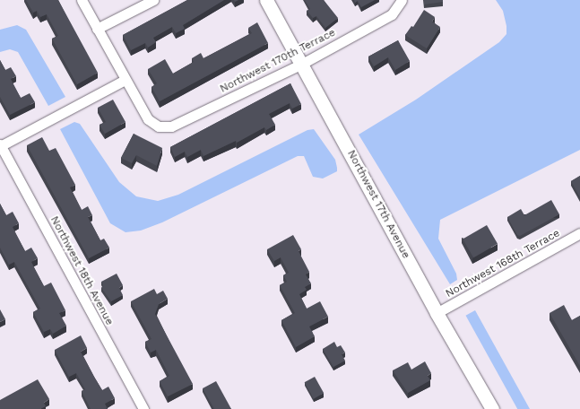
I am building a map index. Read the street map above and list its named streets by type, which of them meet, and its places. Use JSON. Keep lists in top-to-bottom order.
{
  "streets": {
    "street": [
      "Northwest 170th Terrace",
      "Northwest 17th Avenue",
      "Northwest 168th Terrace",
      "Northwest 18th Avenue"
    ]
  },
  "crossings": [
    ["Northwest 170th Terrace", "Northwest 17th Avenue"],
    ["Northwest 17th Avenue", "Northwest 168th Terrace"]
  ]
}
